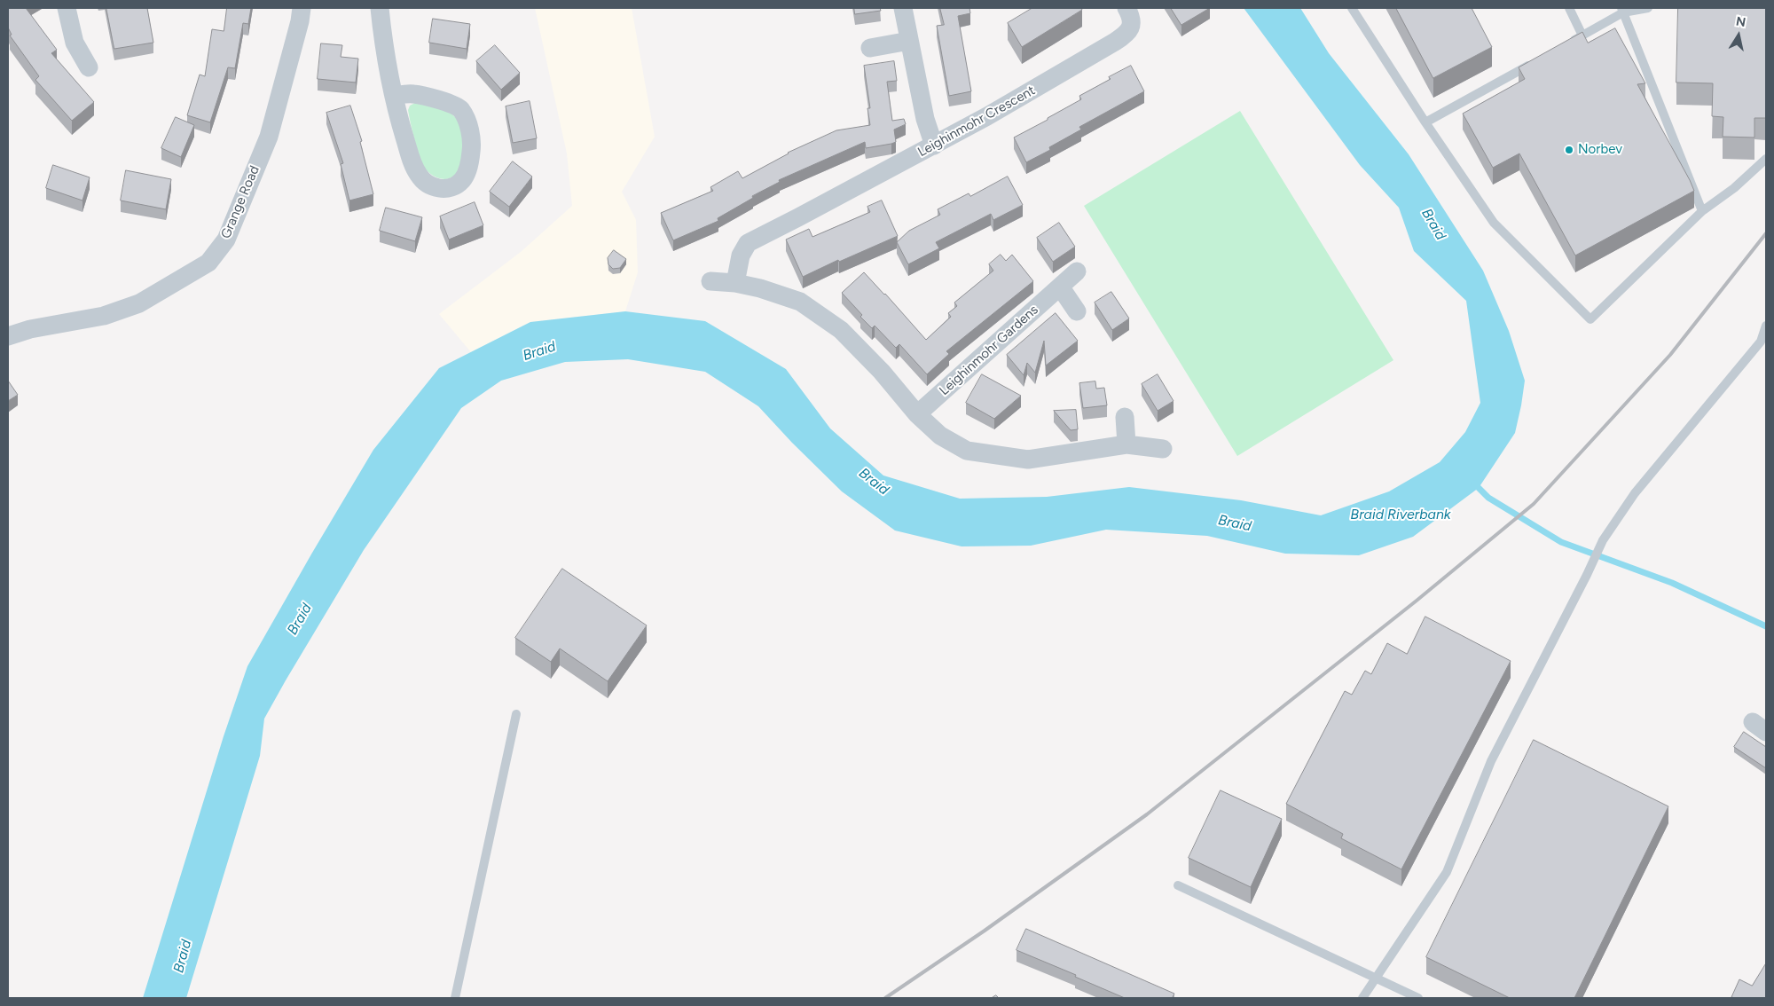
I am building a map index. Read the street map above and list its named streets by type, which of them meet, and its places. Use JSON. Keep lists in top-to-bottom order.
{
  "streets": {
    "street": ["Leighinmohr Crescent", "Grange Road", "Leighinmohr Gardens"]
  },
  "water": ["Braid", "Braid Riverbank"],
  "places": ["Norbev"],
  "north": "top"
}
